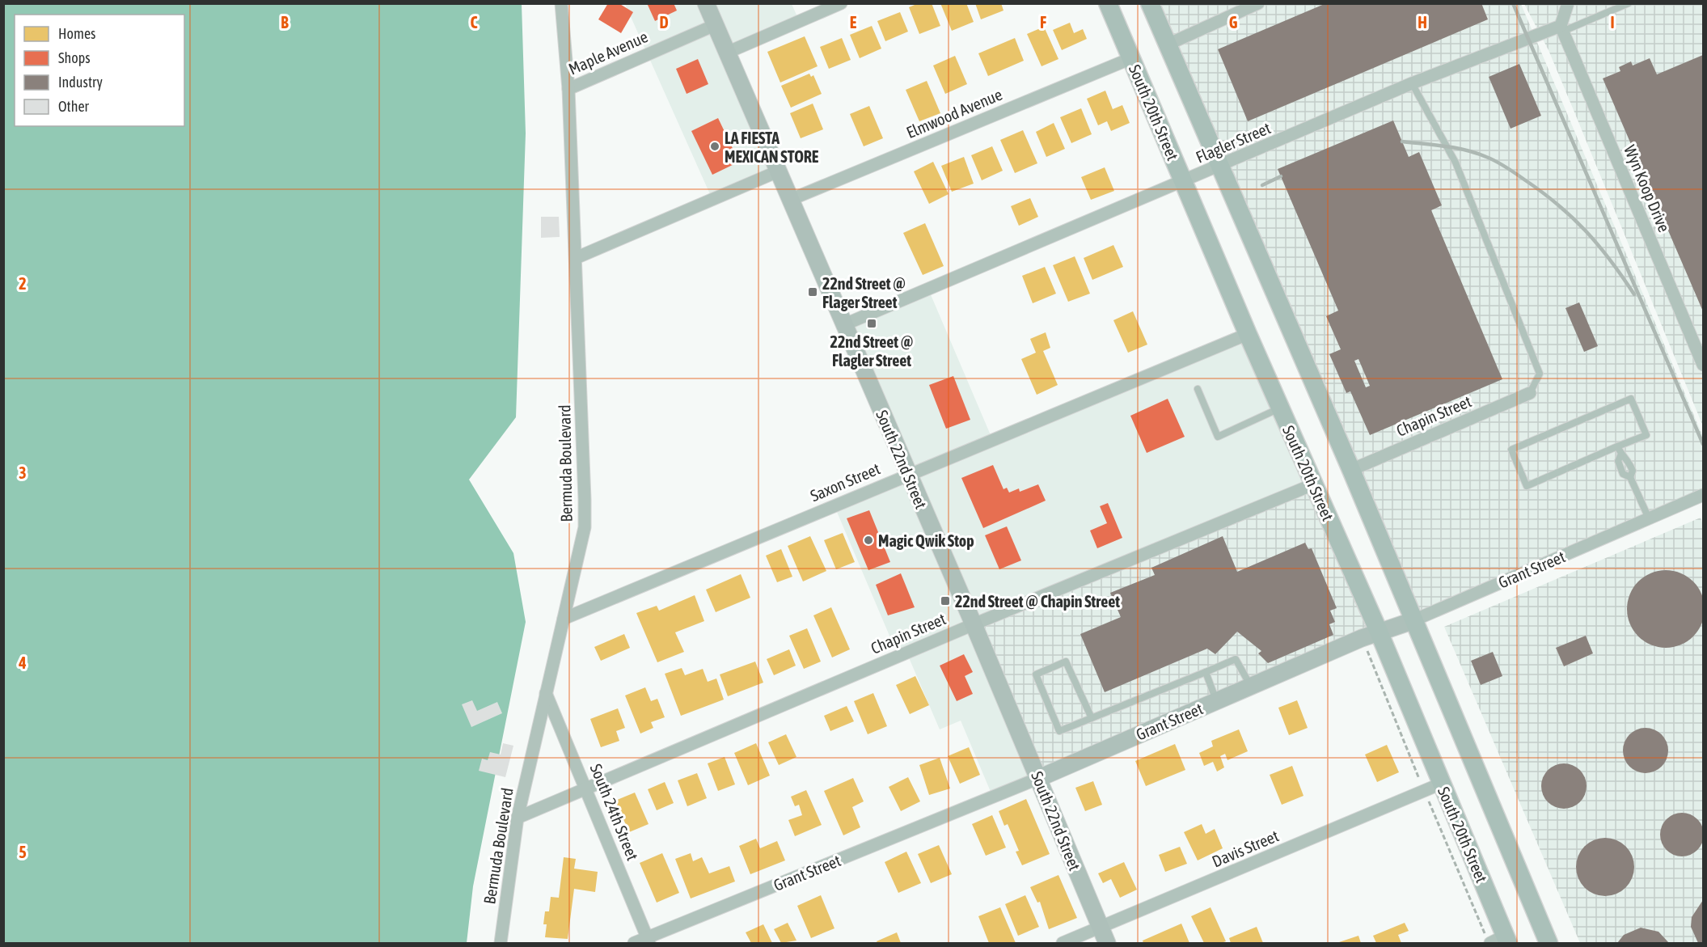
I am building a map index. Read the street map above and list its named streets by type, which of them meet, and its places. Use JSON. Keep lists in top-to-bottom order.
{
  "streets": {
    "main road": ["South 20th Street"],
    "street": [
      "Maple Avenue",
      "Elmwood Avenue",
      "Flagler Street",
      "Wyn Koop Drive",
      "Chapin Street",
      "South 22nd Street",
      "Bermuda Boulevard",
      "Saxon Street",
      "Grant Street",
      "South 24th Street",
      "Davis Street"
    ]
  },
  "crossings": [
    ["Maple Avenue", "South 22nd Street"],
    ["Maple Avenue", "Bermuda Boulevard"],
    ["South 20th Street", "Elmwood Avenue"],
    ["South 20th Street", "Flagler Street"],
    ["South 20th Street", "Chapin Street"],
    ["South 20th Street", "Saxon Street"],
    ["South 20th Street", "Grant Street"],
    ["South 20th Street", "Davis Street"],
    ["Elmwood Avenue", "South 22nd Street"],
    ["Flagler Street", "Wyn Koop Drive"],
    ["Flagler Street", "South 22nd Street"],
    ["Chapin Street", "South 22nd Street"],
    ["Chapin Street", "Bermuda Boulevard"],
    ["Chapin Street", "South 24th Street"],
    ["South 22nd Street", "Saxon Street"],
    ["South 22nd Street", "Grant Street"],
    ["South 22nd Street", "Davis Street"],
    ["Bermuda Boulevard", "Saxon Street"],
    ["Bermuda Boulevard", "South 24th Street"],
    ["Grant Street", "South 24th Street"]
  ],
  "places": {
    "other": ["LA FIESTA MEXICAN STORE", "Magic Qwik Stop"],
    "transit": ["22nd Street @ Flager Street", "22nd Street @ Flagler Street", "22nd Street @ Chapin Street"]
  },
  "legend": [
    "Homes",
    "Shops",
    "Industry",
    "Other"
  ],
  "grid": {
    "columns": [
      "B",
      "C",
      "D",
      "E",
      "F",
      "G",
      "H",
      "I"
    ],
    "rows": [
      "2",
      "3",
      "4",
      "5"
    ]
  }
}
